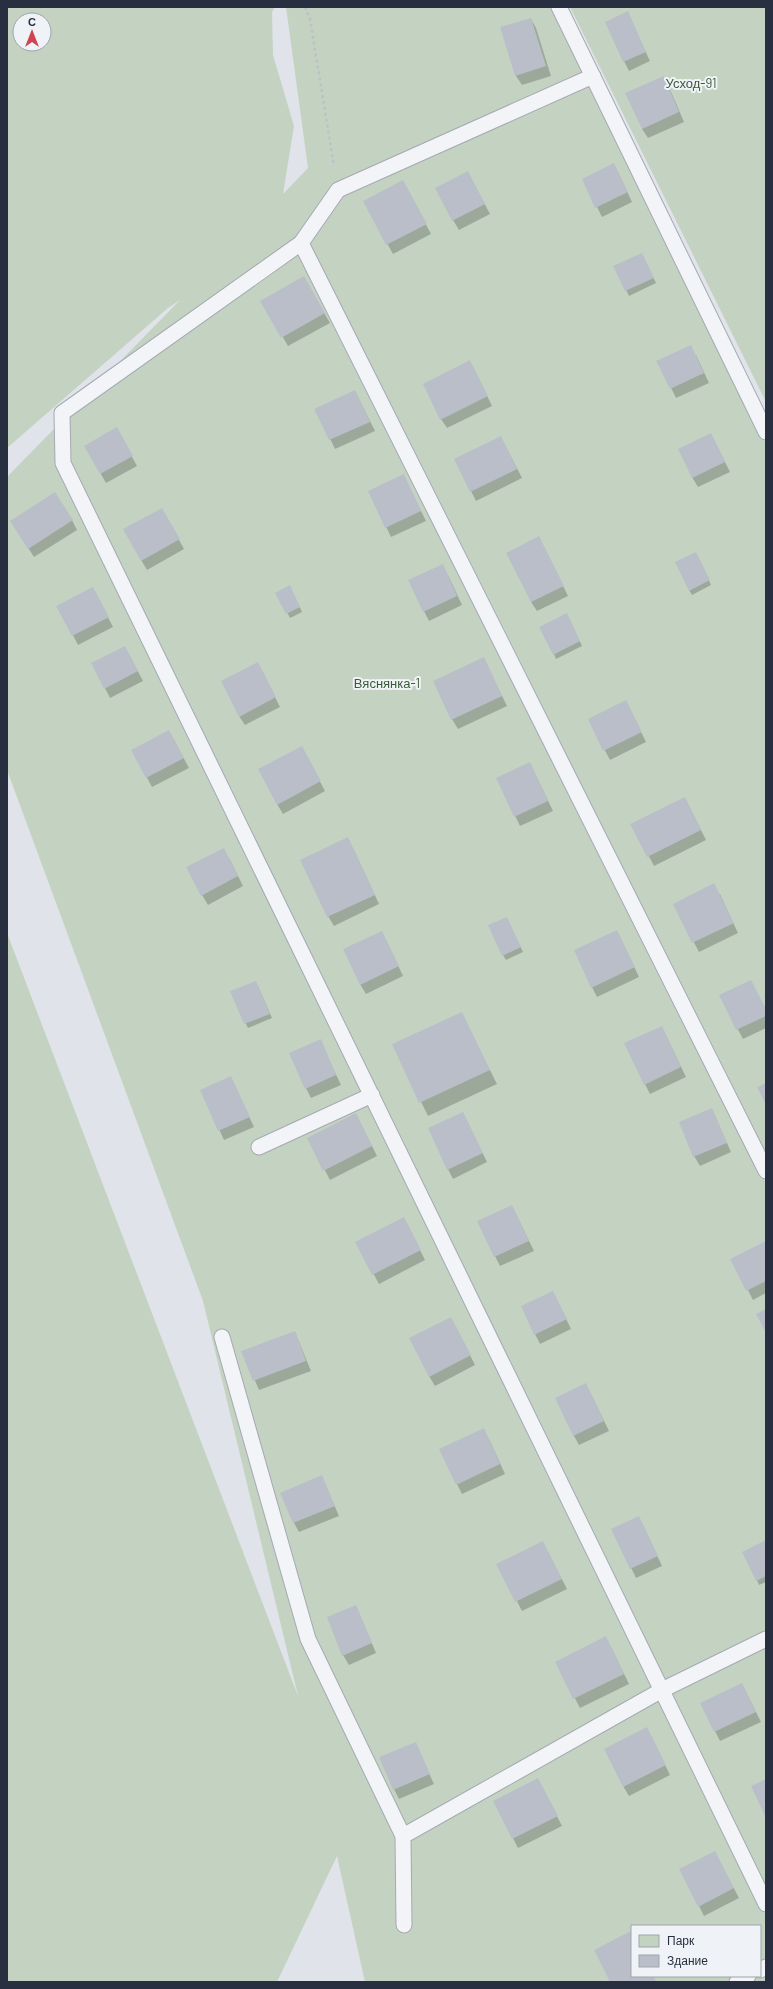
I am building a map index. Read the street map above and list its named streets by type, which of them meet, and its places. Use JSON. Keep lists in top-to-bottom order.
{
  "parks": ["Усход-91", "Вяснянка-1"],
  "legend": ["Парк", "Здание"],
  "north": "top"
}
